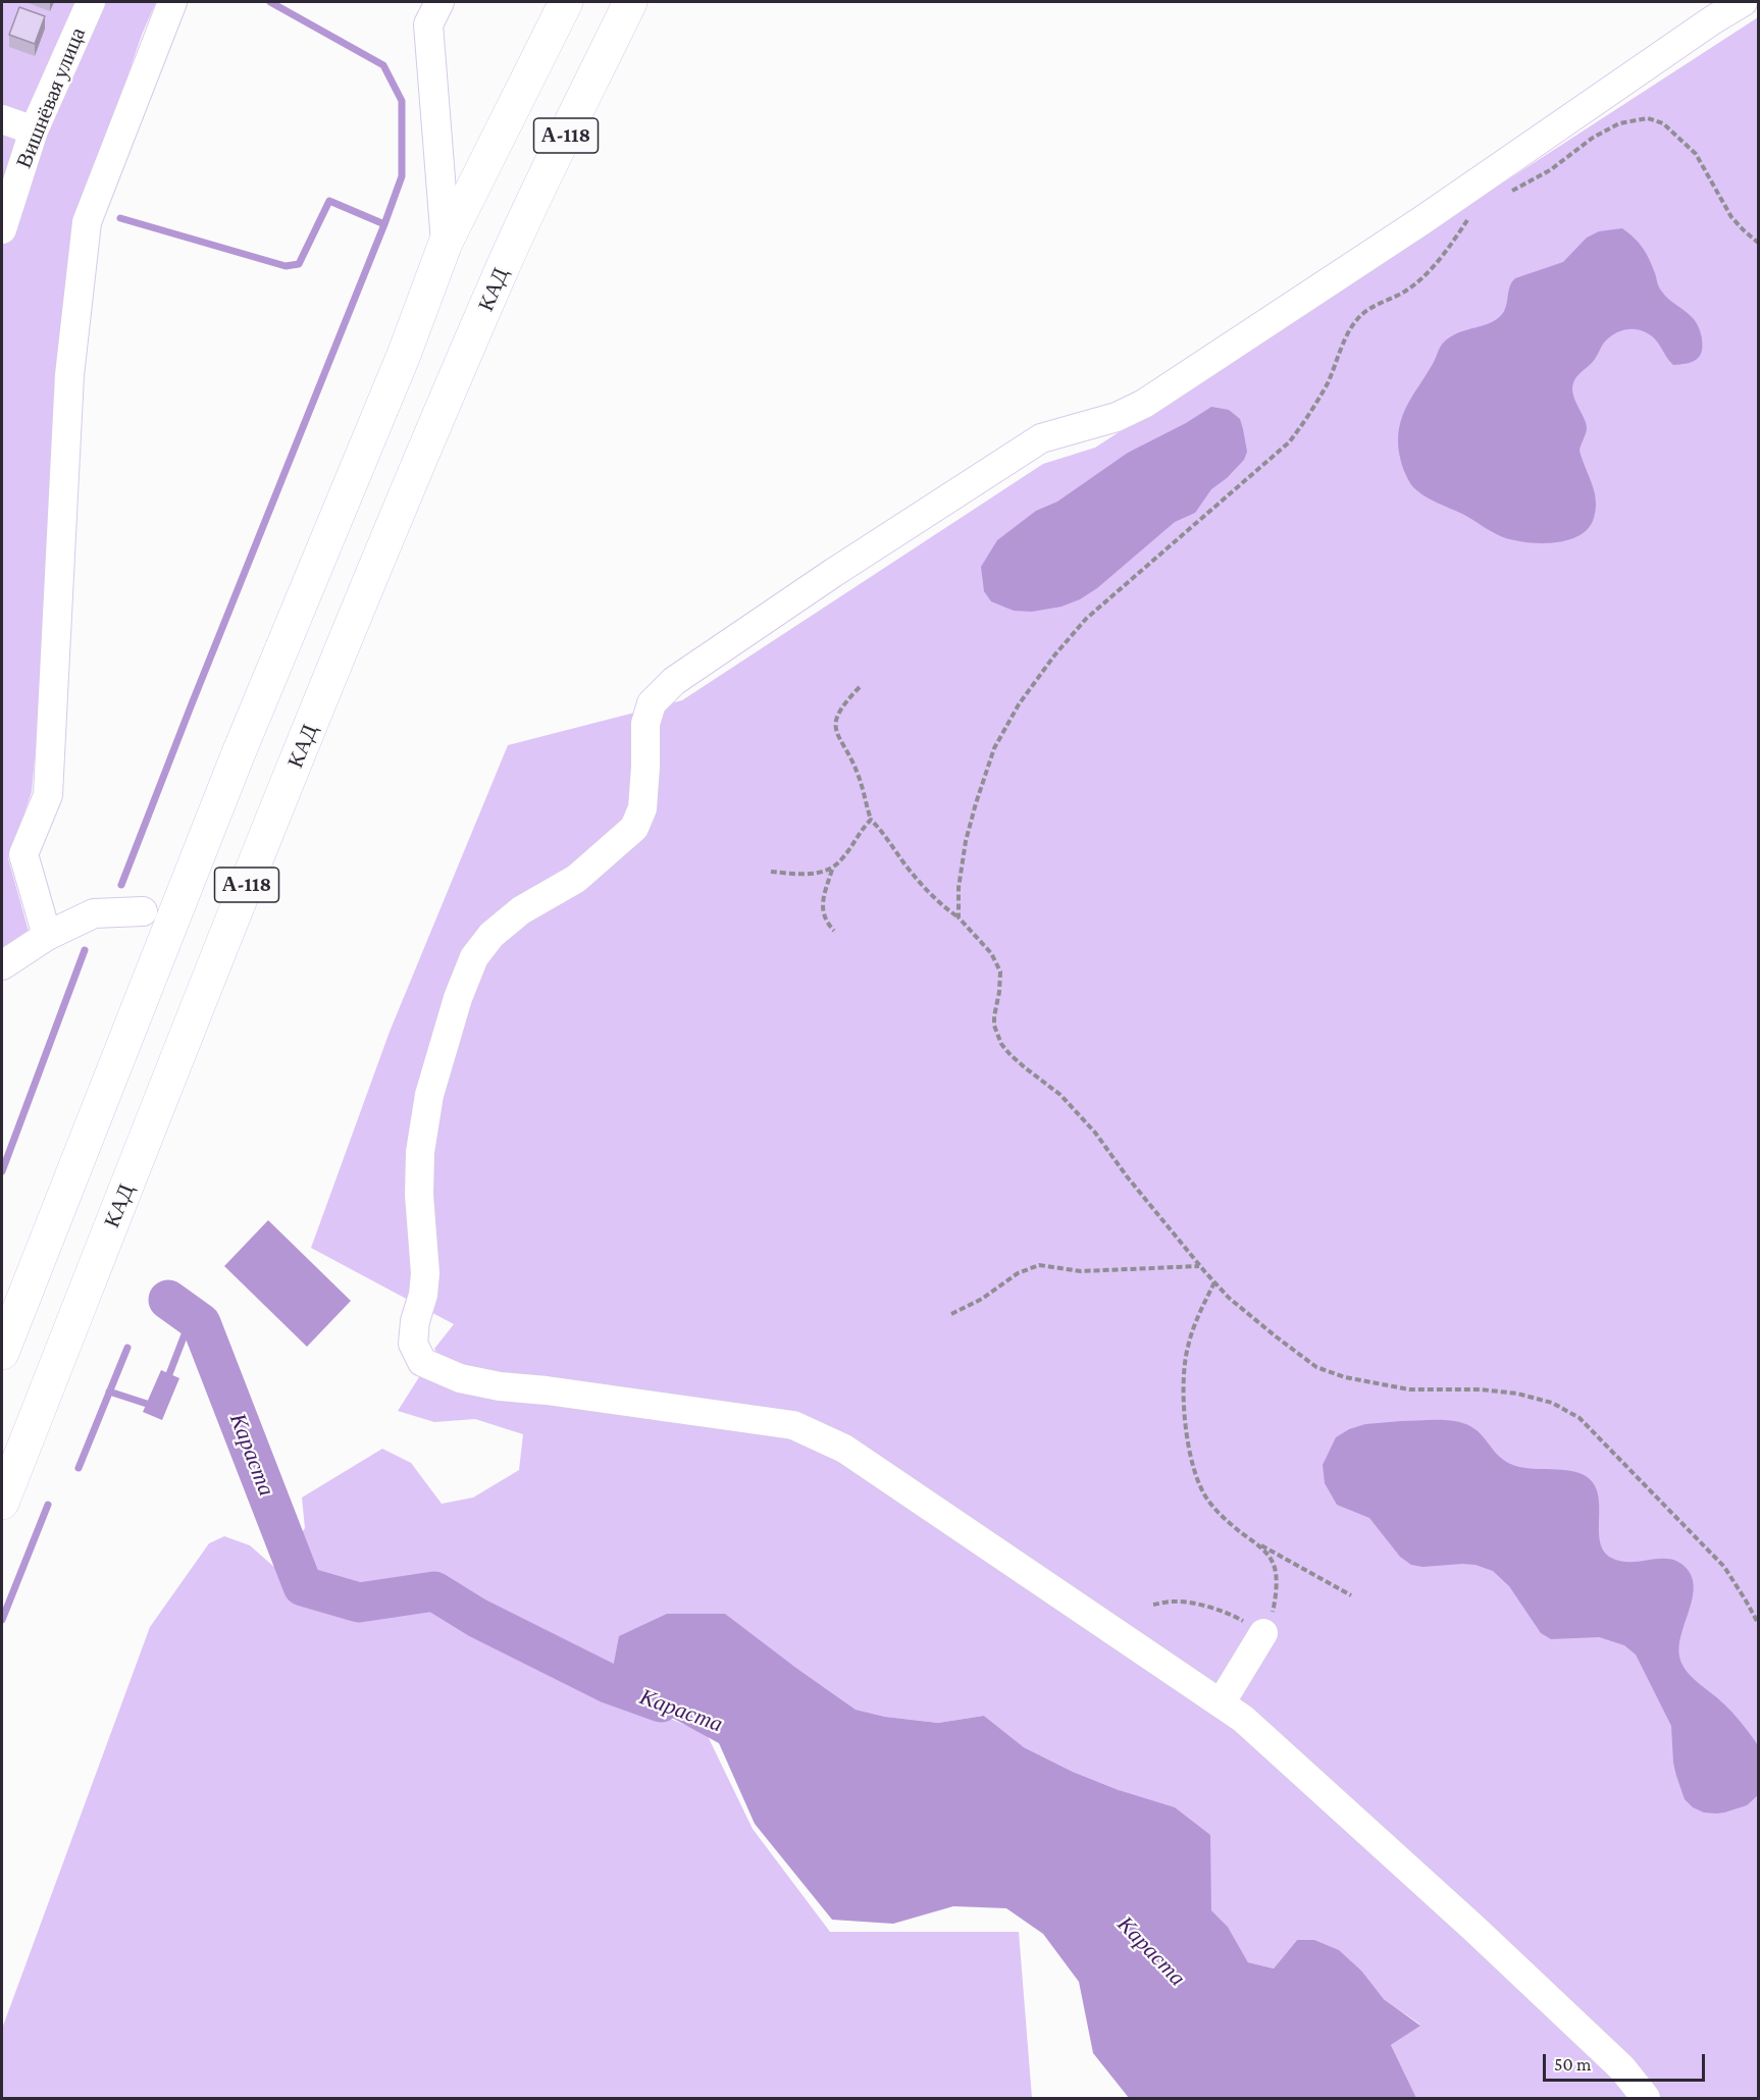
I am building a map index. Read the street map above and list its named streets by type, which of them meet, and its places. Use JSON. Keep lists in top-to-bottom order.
{
  "streets": {
    "highway": ["А-118", "КАД"],
    "street": ["Вишнёвая улица"]
  },
  "water": ["Караста"],
  "scale_bar": "50 m"
}
